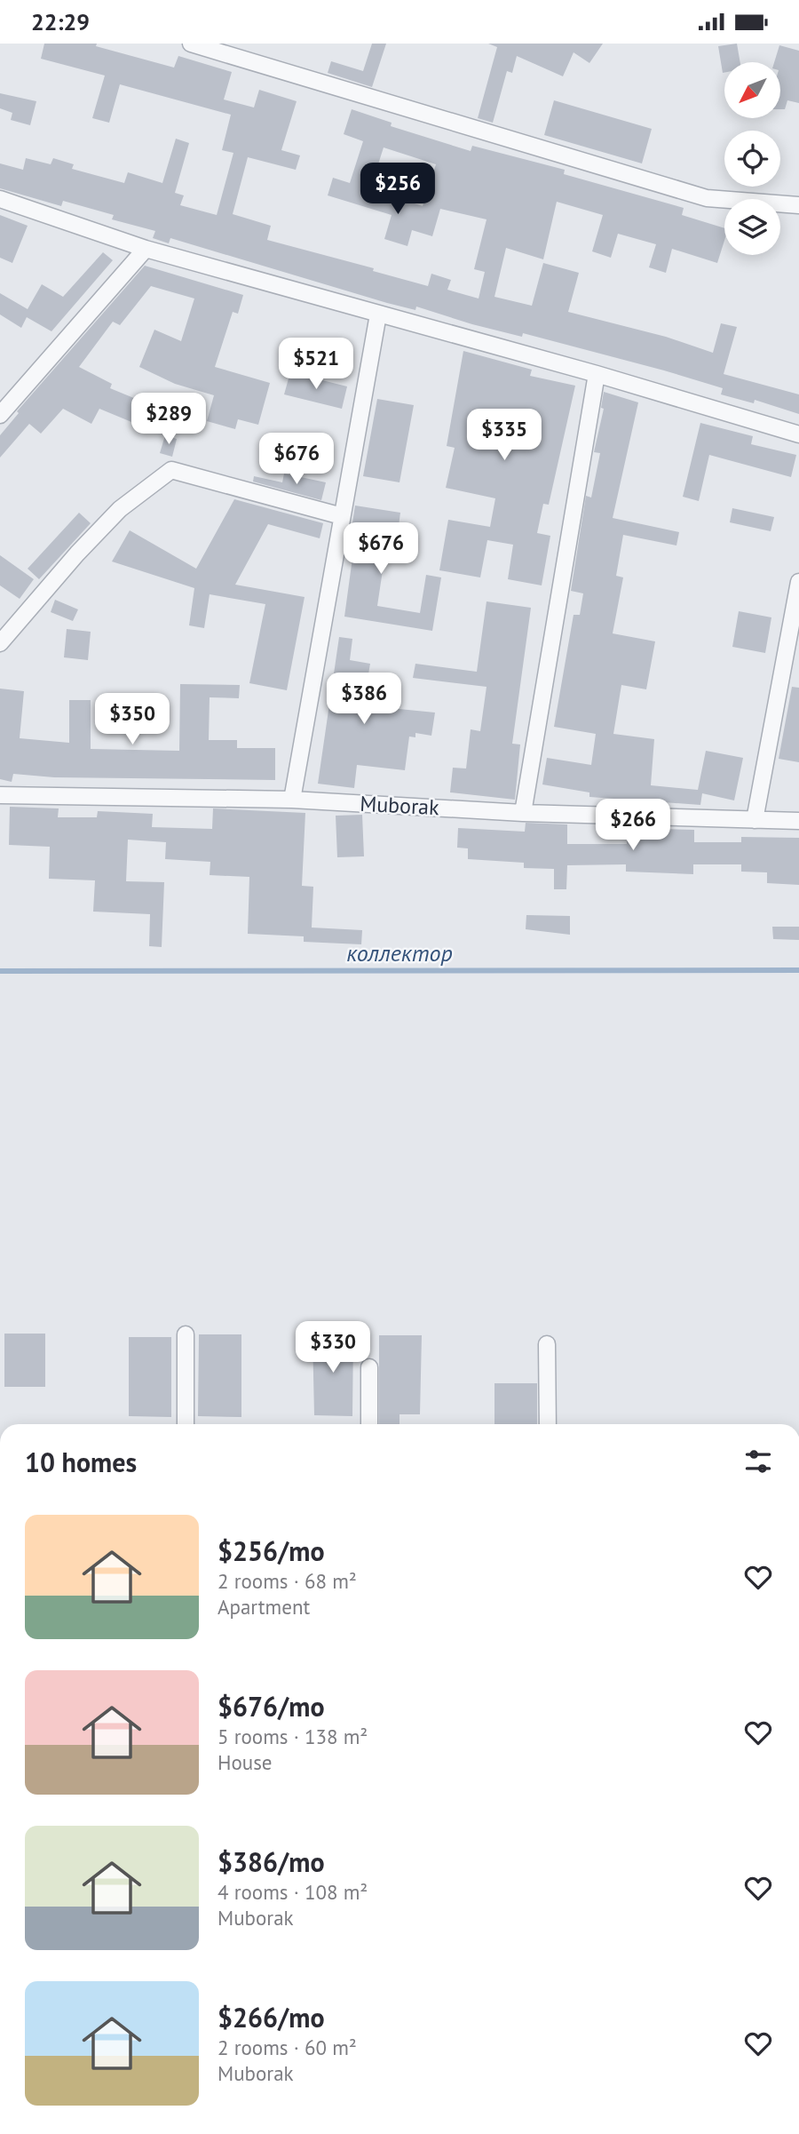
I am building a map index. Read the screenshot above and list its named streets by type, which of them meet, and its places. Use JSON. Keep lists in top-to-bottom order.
{
  "streets": {
    "street": ["Muborak"]
  },
  "water": ["коллектор"],
  "north": "bottom left",
  "page": {
    "status": "22:29",
    "price": [
      "$256",
      "$521",
      "$289",
      "$335",
      "$676",
      "$676",
      "$386",
      "$350",
      "$266",
      "$330"
    ],
    "heading": "10 homes",
    "list": [
      {
        "name": "$256/mo",
        "note": "2 rooms · 68 m² · Apartment"
      },
      {
        "name": "$676/mo",
        "note": "5 rooms · 138 m² · House"
      },
      {
        "name": "$386/mo",
        "note": "4 rooms · 108 m² · Muborak"
      },
      {
        "name": "$266/mo",
        "note": "2 rooms · 60 m² · Muborak"
      }
    ]
  }
}
